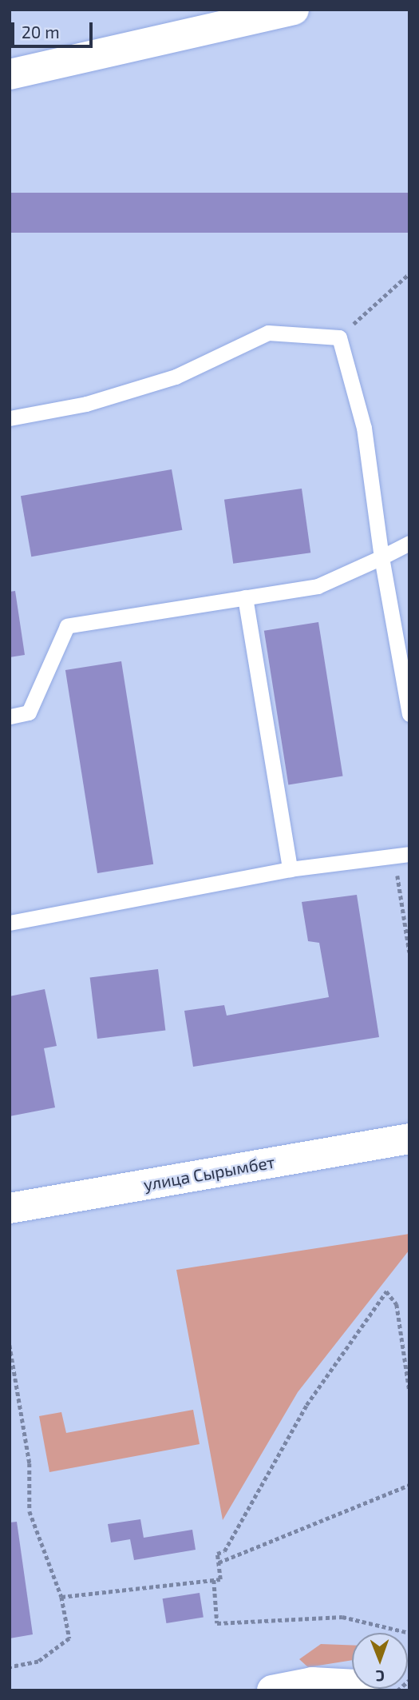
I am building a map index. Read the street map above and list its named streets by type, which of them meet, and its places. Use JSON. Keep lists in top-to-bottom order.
{
  "streets": {
    "street": ["улица Сырымбет"]
  },
  "scale_bar": "20 m",
  "north": "bottom"
}
